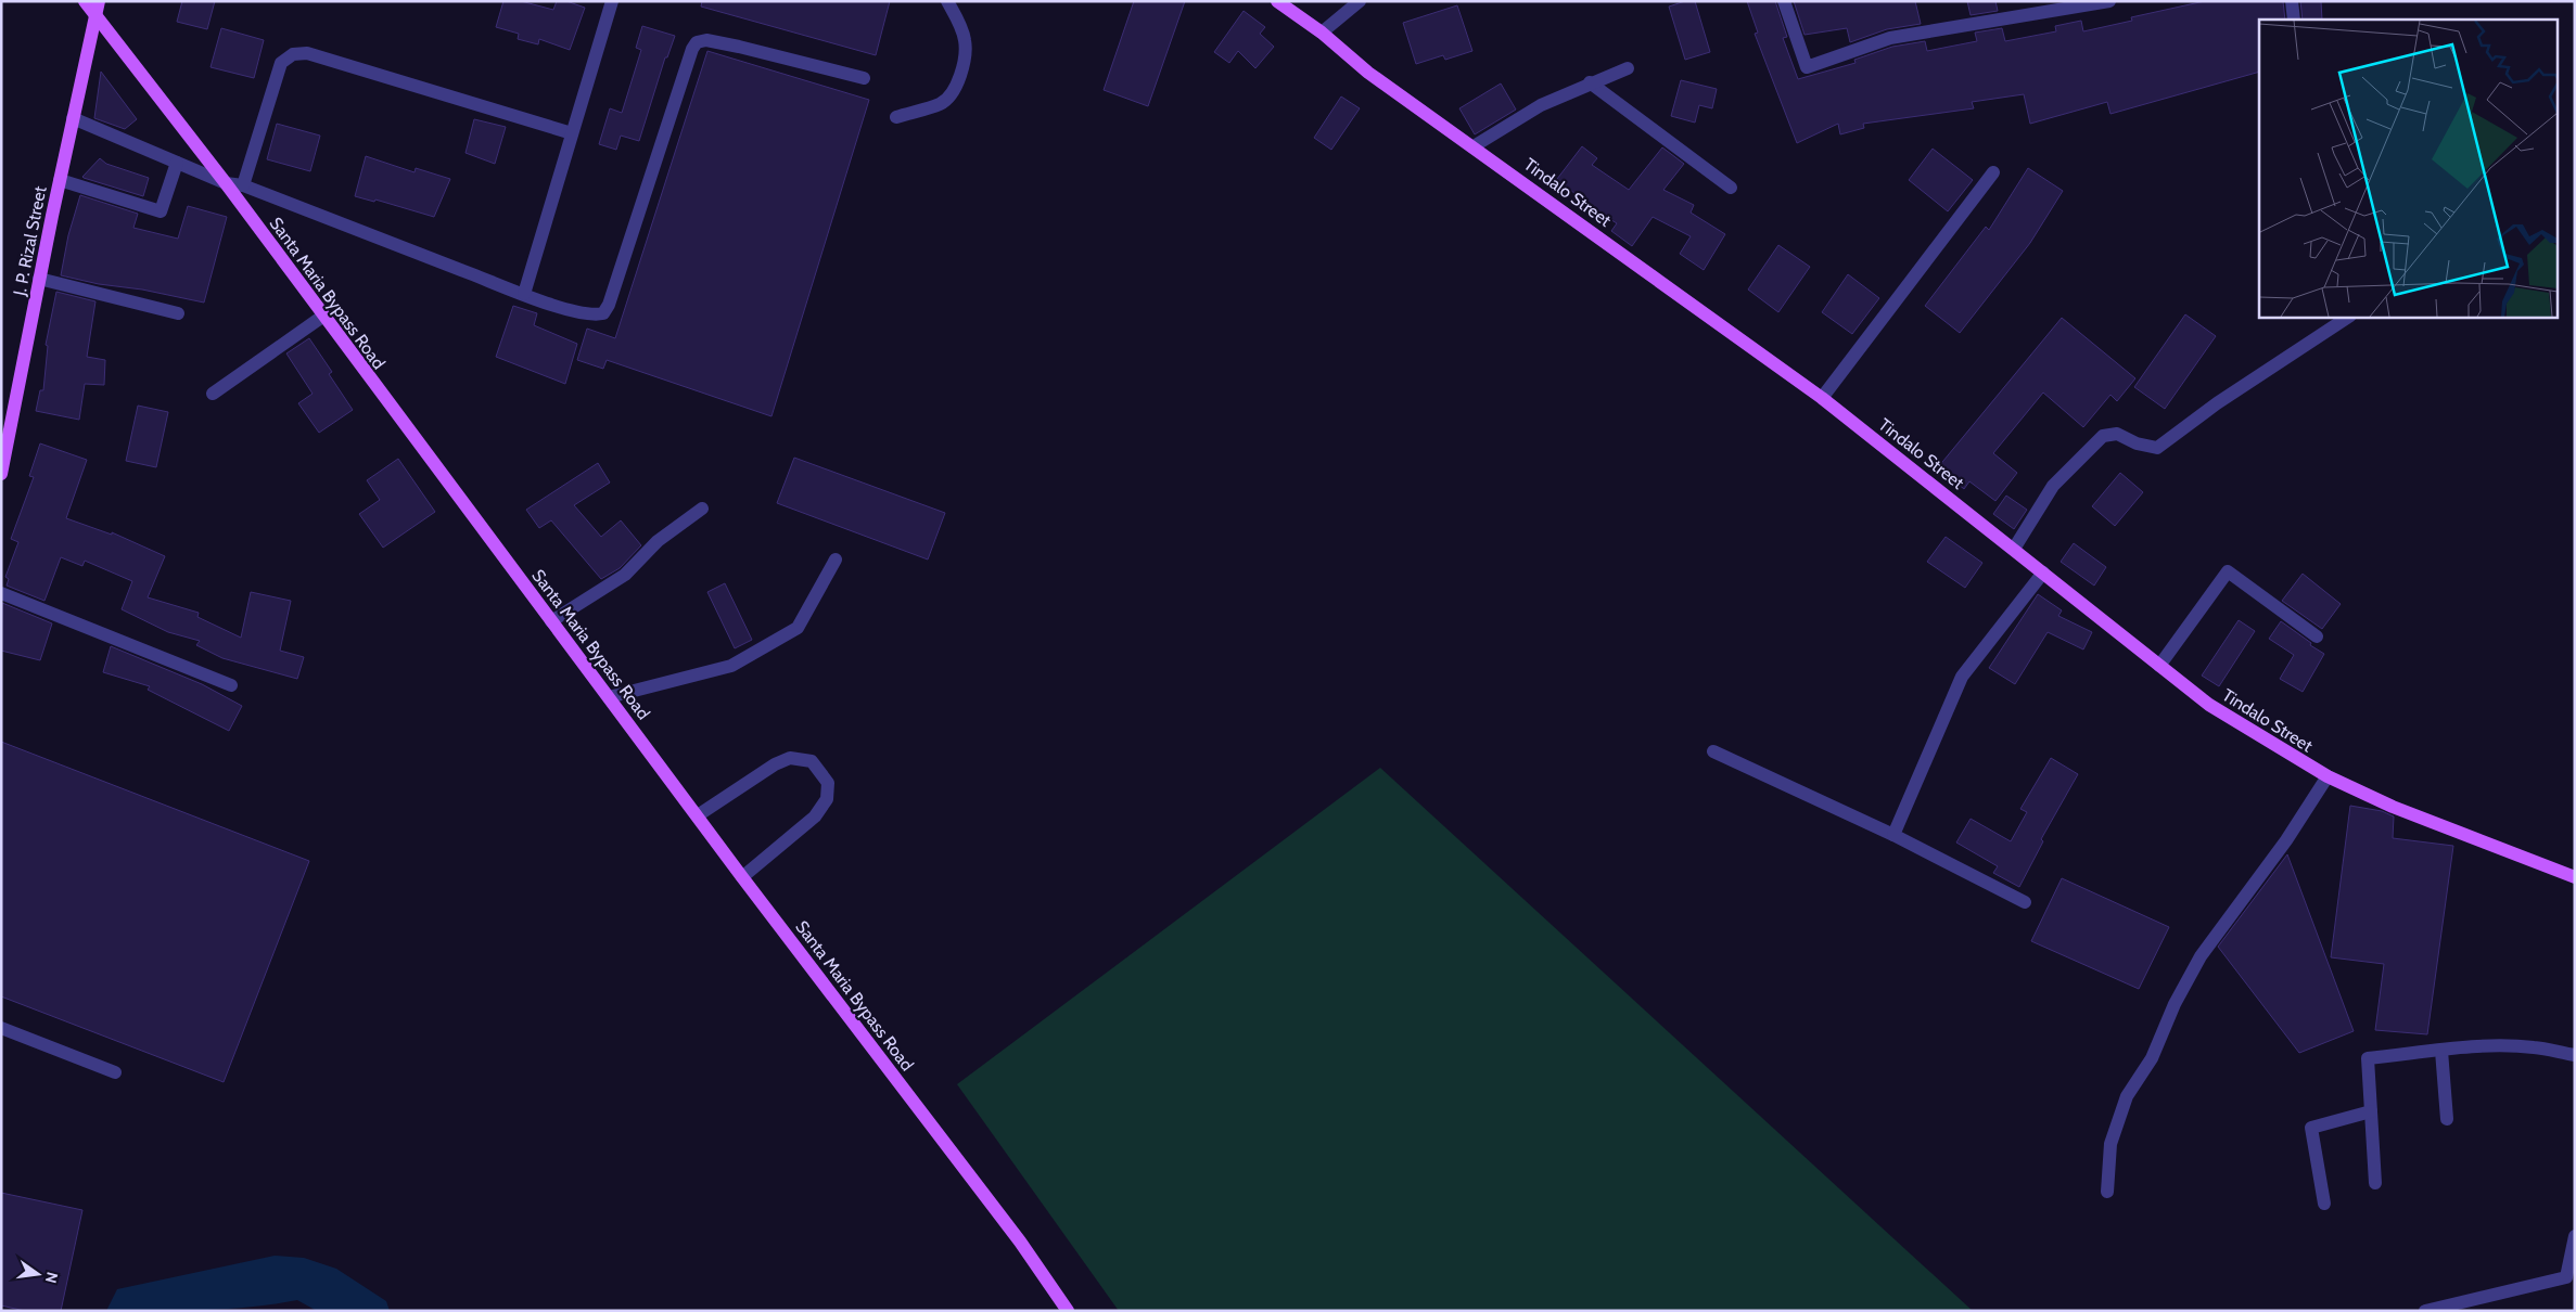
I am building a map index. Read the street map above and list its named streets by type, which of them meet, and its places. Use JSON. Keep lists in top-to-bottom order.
{
  "streets": {
    "main road": ["Tindalo Street", "J. P. Rizal Street", "Santa Maria Bypass Road"]
  },
  "crossings": [
    ["J. P. Rizal Street", "Santa Maria Bypass Road"]
  ],
  "north": "right"
}
